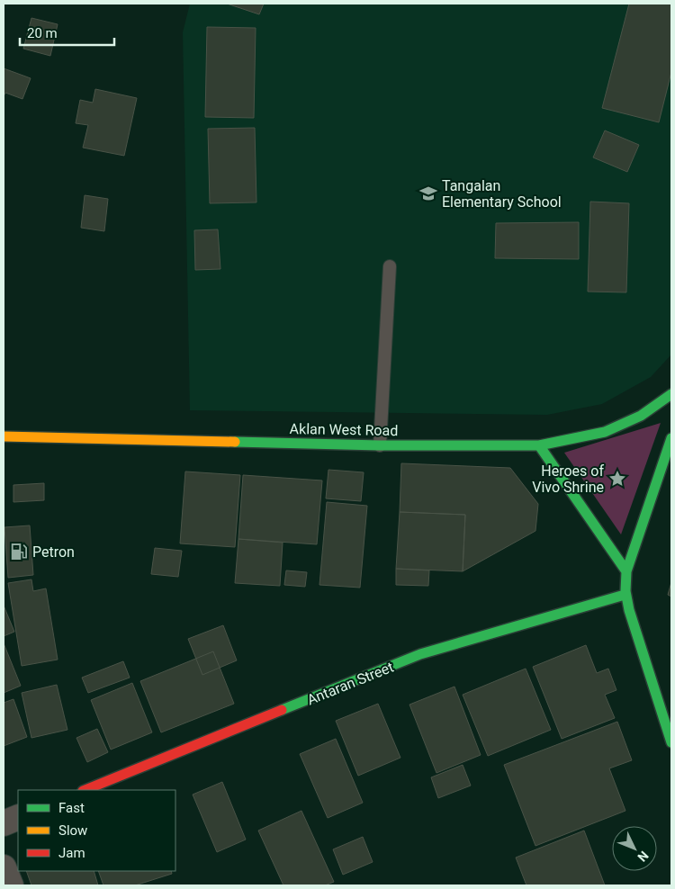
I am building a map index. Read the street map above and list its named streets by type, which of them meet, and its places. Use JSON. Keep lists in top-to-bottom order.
{
  "streets": {
    "street": ["Aklan West Road", "Antaran Street"]
  },
  "places": {
    "school or university": ["Tangalan Elementary School"],
    "place": ["Heroes of Vivo Shrine"],
    "fuel station": ["Petron"]
  },
  "legend": ["Fast", "Slow", "Jam"],
  "scale_bar": "20 m",
  "north": "bottom right"
}
